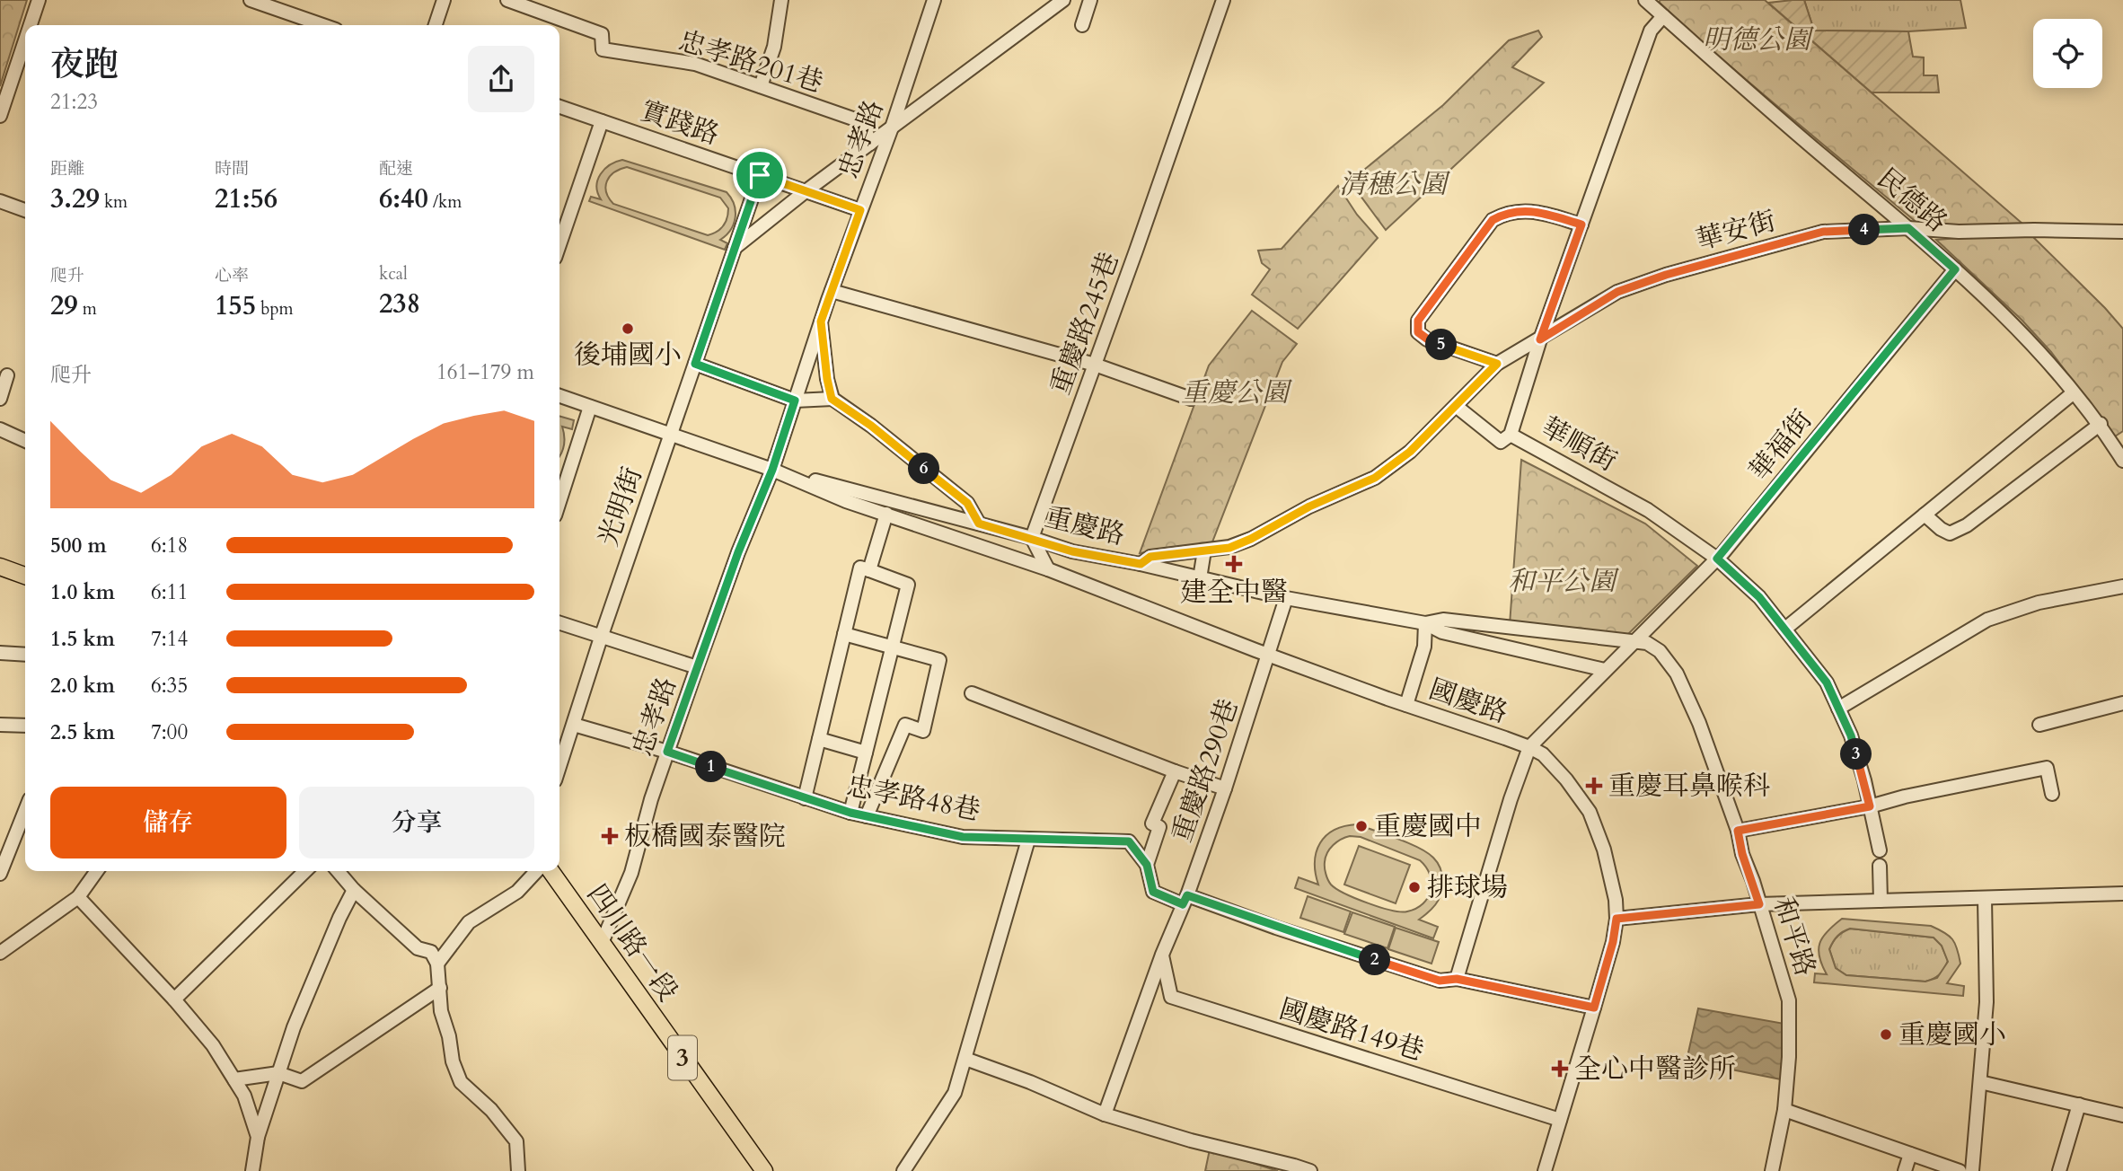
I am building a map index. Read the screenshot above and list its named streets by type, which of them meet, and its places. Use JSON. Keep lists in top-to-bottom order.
{
  "streets": {
    "main road": ["四川路一段", "3"],
    "street": [
      "忠孝路201巷",
      "實踐路",
      "忠孝路",
      "民德路",
      "華安街",
      "重慶路245巷",
      "華順街",
      "華福街",
      "光明街",
      "重慶路",
      "國慶路",
      "重慶路290巷",
      "忠孝路48巷",
      "和平路",
      "國慶路149巷"
    ]
  },
  "crossings": [
    ["實踐路", "忠孝路"],
    ["實踐路", "光明街"],
    ["忠孝路", "重慶路"],
    ["忠孝路", "忠孝路48巷"],
    ["忠孝路", "四川路一段"],
    ["民德路", "華安街"],
    ["民德路", "華順街"],
    ["民德路", "華福街"],
    ["華安街", "華順街"],
    ["華安街", "重慶路"],
    ["重慶路245巷", "重慶路"],
    ["華順街", "華福街"],
    ["華福街", "重慶路"],
    ["華福街", "和平路"],
    ["光明街", "重慶路"],
    ["光明街", "忠孝路48巷"],
    ["重慶路", "國慶路"],
    ["重慶路", "重慶路290巷"],
    ["重慶路", "和平路"],
    ["國慶路", "重慶路290巷"],
    ["國慶路", "國慶路149巷"],
    ["重慶路290巷", "國慶路149巷"]
  ],
  "parks": [
    "明德公園",
    "清穗公園",
    "重慶公園",
    "和平公園"
  ],
  "places": {
    "other": [
      "後埔國小",
      "重慶國中",
      "排球場",
      "重慶國小"
    ],
    "health": [
      "建全中醫",
      "重慶耳鼻喉科",
      "板橋國泰醫院",
      "全心中醫診所"
    ]
  },
  "page": {
    "heading": ["夜跑", "21:23"],
    "stats": [
      ["距離", "3.29 km"],
      ["時間", "21:56"],
      ["配速", "6:40 /km"],
      ["爬升", "29 m"],
      ["心率", "155 bpm"],
      ["kcal", "238"]
    ],
    "pins": [
      "4",
      "5",
      "6",
      "3",
      "1",
      "2"
    ],
    "chart": ["爬升", "161–179 m"],
    "list": [
      {
        "name": "500 m",
        "note": "6:18"
      },
      {
        "name": "1.0 km",
        "note": "6:11"
      },
      {
        "name": "1.5 km",
        "note": "7:14"
      },
      {
        "name": "2.0 km",
        "note": "6:35"
      },
      {
        "name": "2.5 km",
        "note": "7:00"
      }
    ],
    "buttons": ["儲存", "分享"]
  }
}
